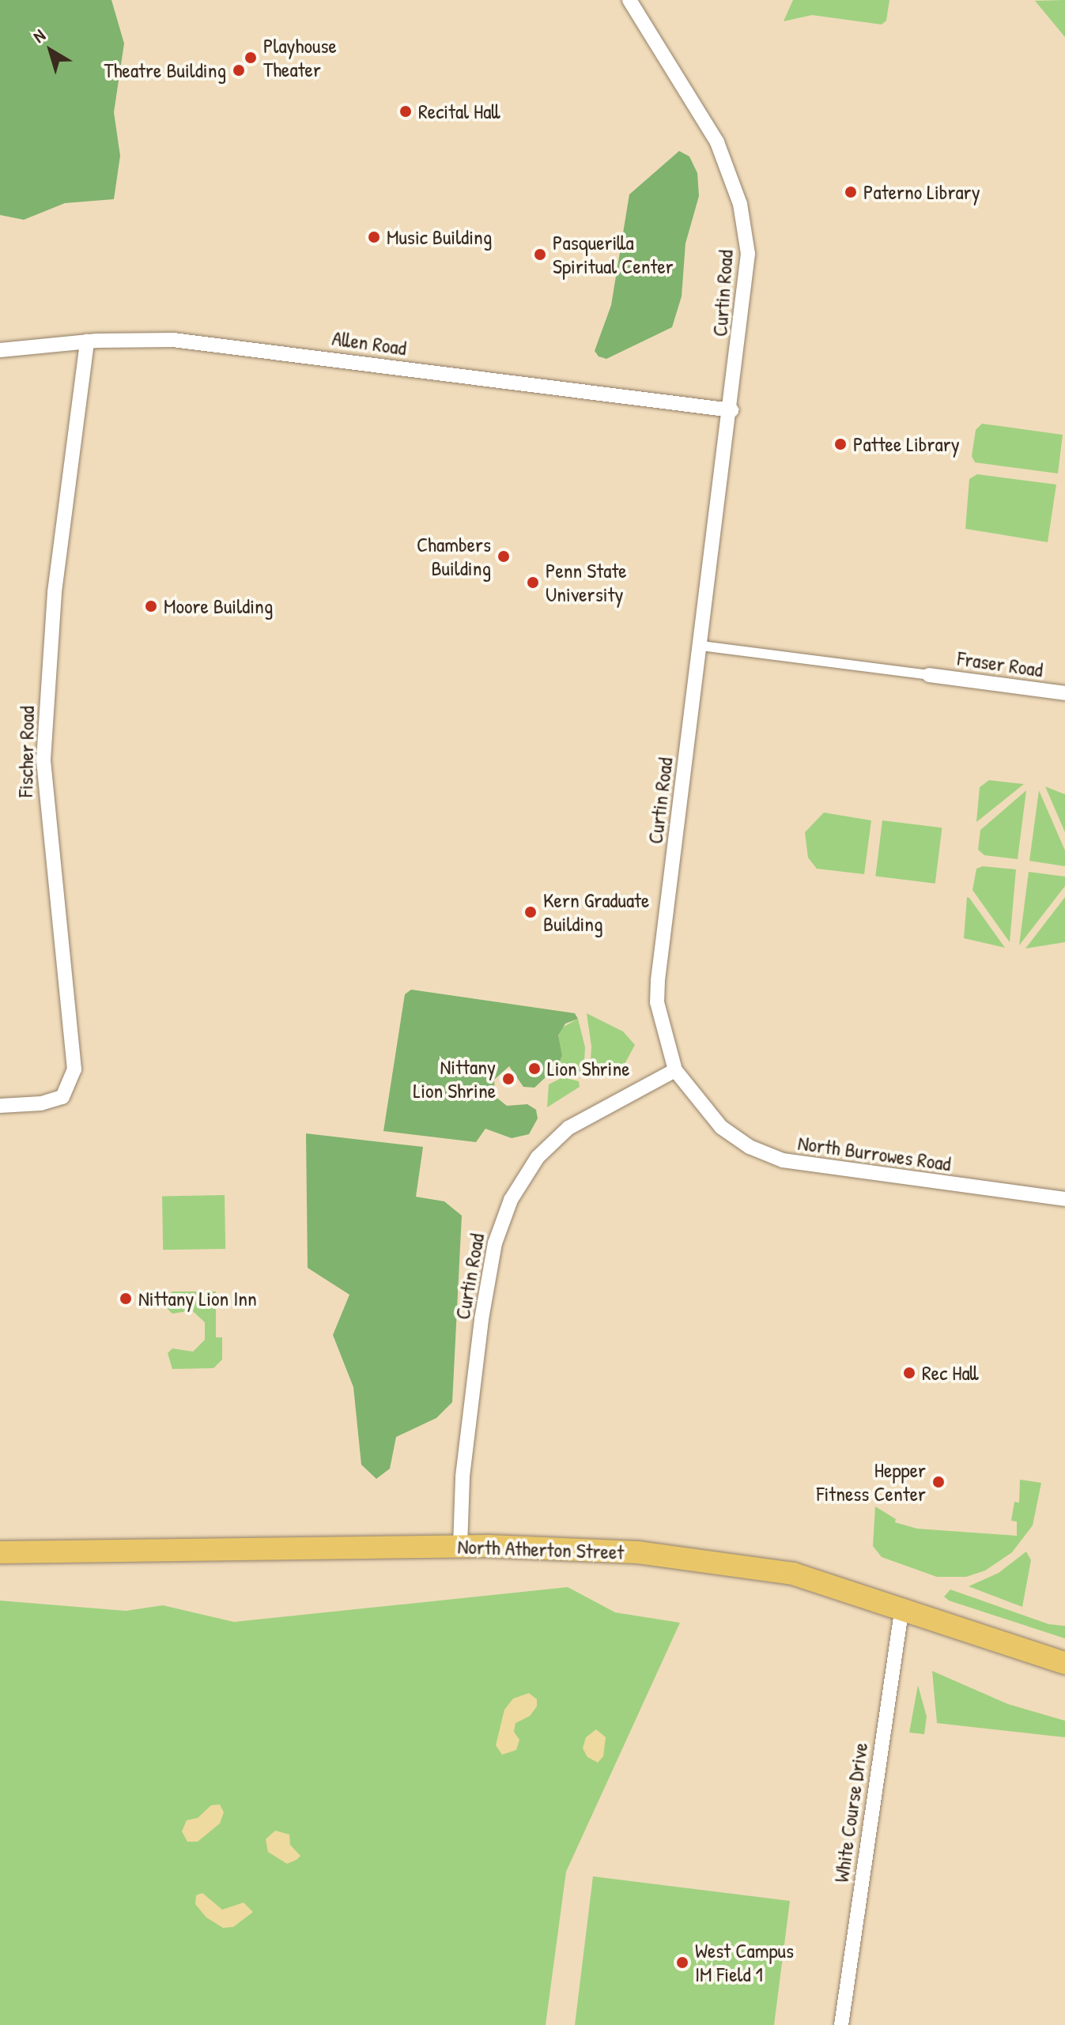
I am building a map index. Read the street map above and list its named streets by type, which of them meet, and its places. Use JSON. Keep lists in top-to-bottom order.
{
  "streets": {
    "main road": ["North Atherton Street"],
    "street": [
      "Curtin Road",
      "Allen Road",
      "Fraser Road",
      "Fischer Road",
      "North Burrowes Road",
      "White Course Drive"
    ]
  },
  "crossings": [
    ["Curtin Road", "Allen Road"],
    ["Curtin Road", "North Burrowes Road"],
    ["Curtin Road", "North Atherton Street"],
    ["Allen Road", "Fischer Road"],
    ["North Atherton Street", "White Course Drive"]
  ],
  "places": [
    "Playhouse Theater",
    "Theatre Building",
    "Recital Hall",
    "Paterno Library",
    "Music Building",
    "Pasquerilla Spiritual Center",
    "Pattee Library",
    "Chambers Building",
    "Penn State University",
    "Moore Building",
    "Kern Graduate Building",
    "Lion Shrine",
    "Nittany Lion Shrine",
    "Nittany Lion Inn",
    "Rec Hall",
    "Hepper Fitness Center",
    "West Campus IM Field 1"
  ],
  "north": "top left"
}
